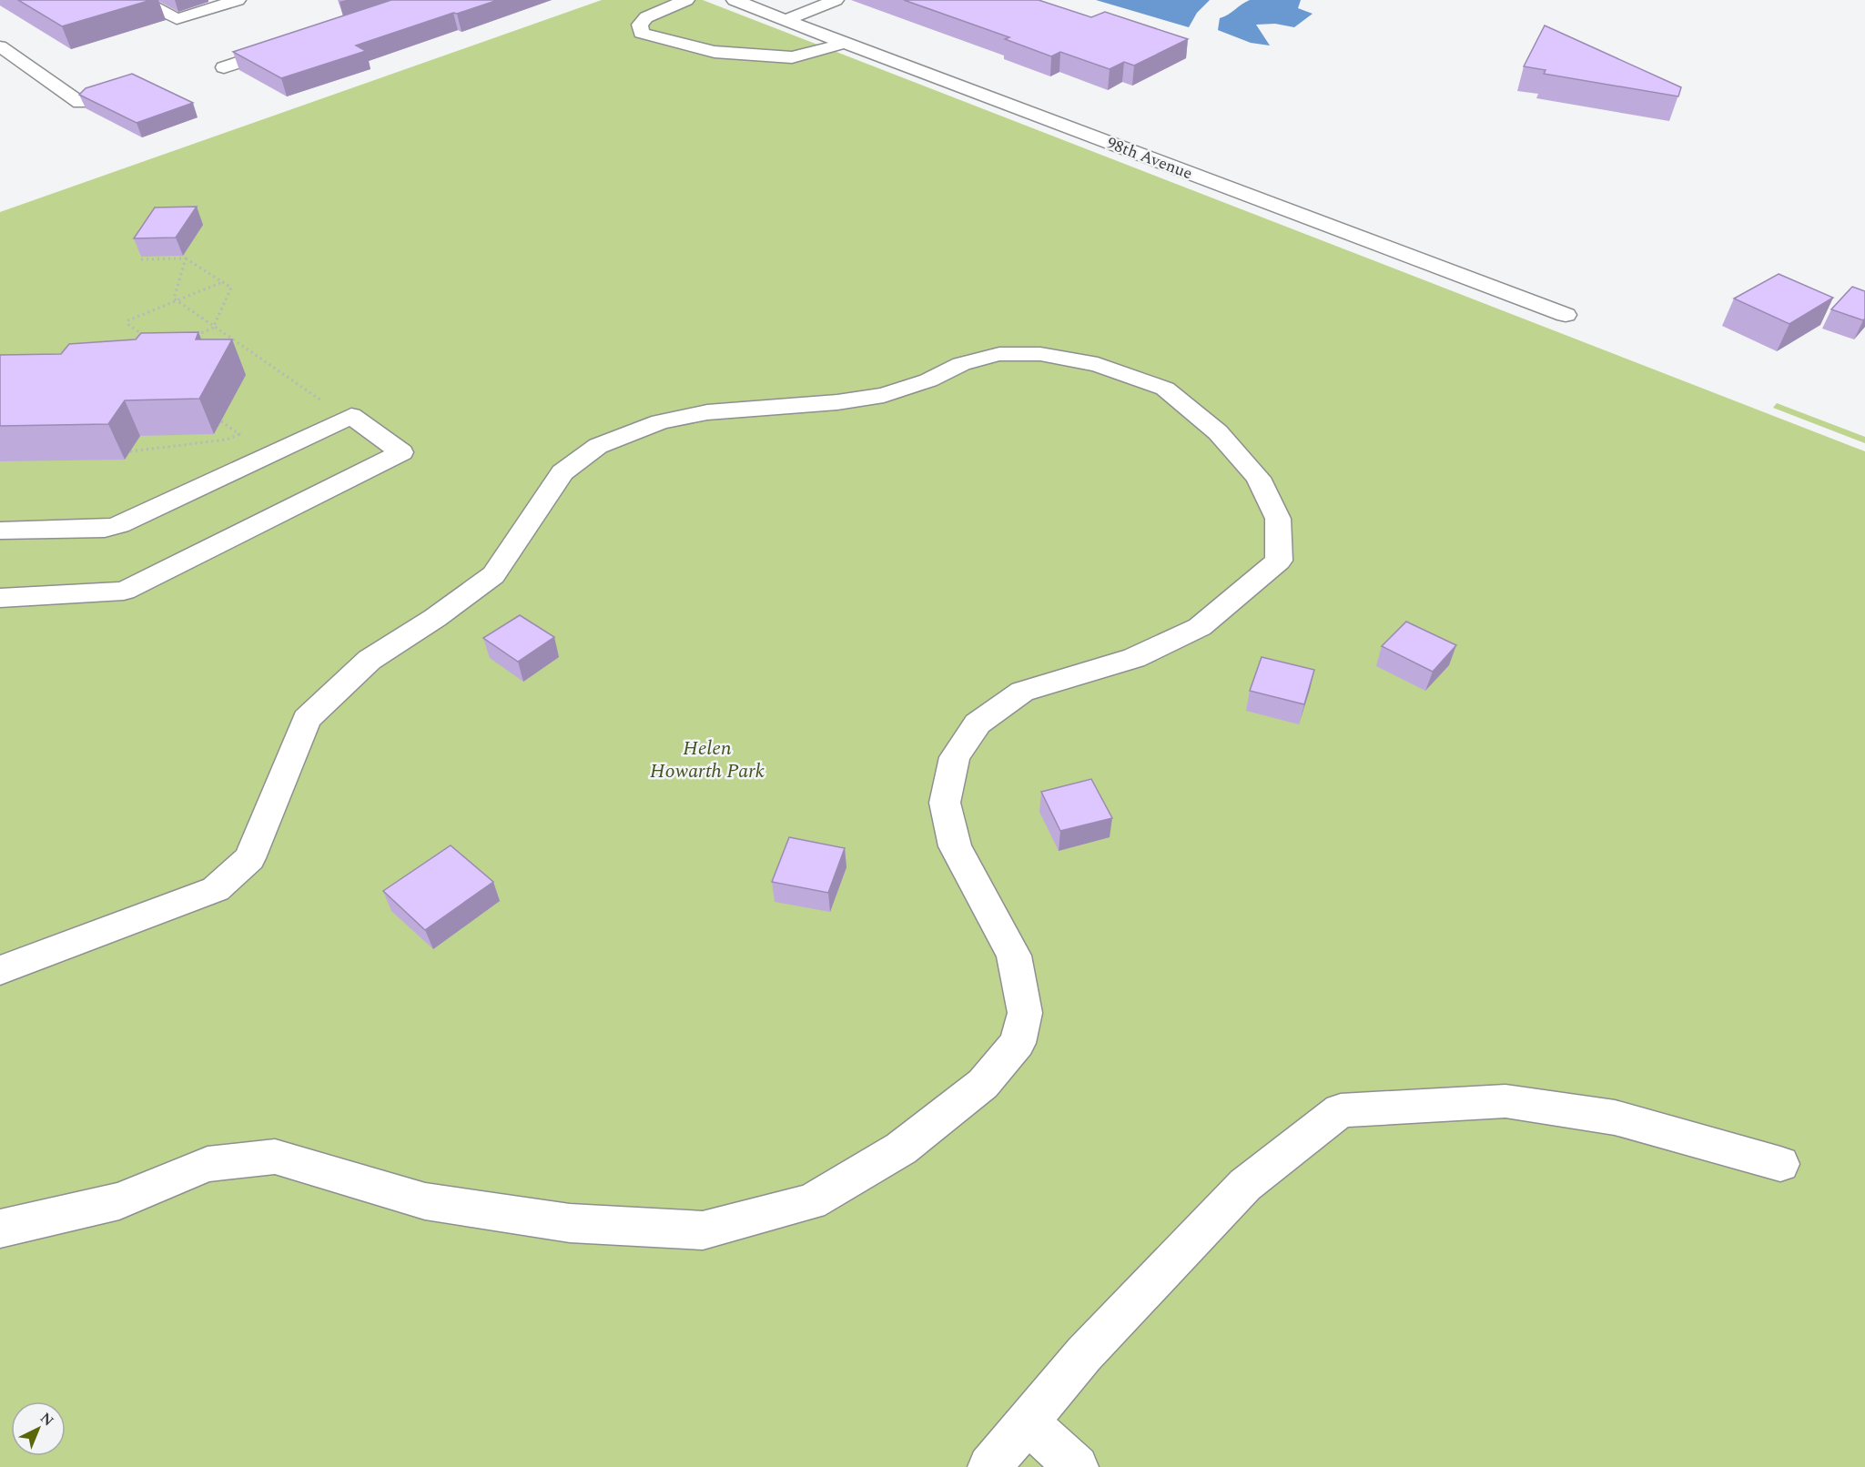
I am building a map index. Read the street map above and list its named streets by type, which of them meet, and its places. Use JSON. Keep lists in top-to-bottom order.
{
  "streets": {
    "street": ["98th Avenue"]
  },
  "parks": ["Helen Howarth Park"],
  "north": "top right"
}
